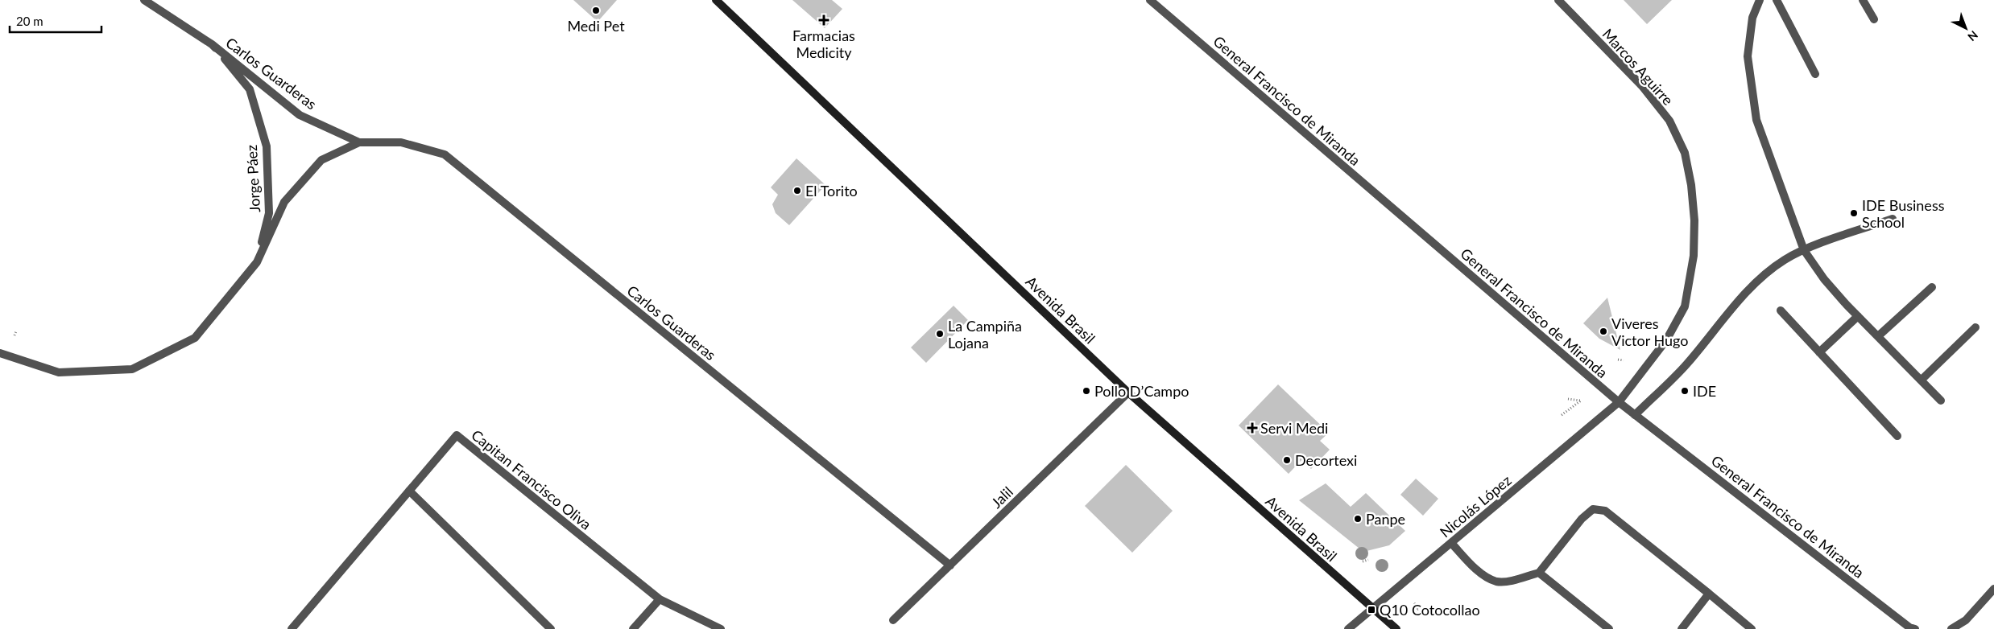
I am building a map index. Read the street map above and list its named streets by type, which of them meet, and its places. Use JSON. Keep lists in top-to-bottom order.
{
  "streets": {
    "street": [
      "Marcos Aguirre",
      "Carlos Guarderas",
      "General Francisco de Miranda",
      "Jorge Páez",
      "Avenida Brasil",
      "Capitan Francisco Oliva",
      "Jalil",
      "Nicolás López"
    ]
  },
  "crossings": [
    ["Marcos Aguirre", "General Francisco de Miranda"],
    ["Marcos Aguirre", "Nicolás López"],
    ["Carlos Guarderas", "Jorge Páez"],
    ["Carlos Guarderas", "Jalil"],
    ["General Francisco de Miranda", "Nicolás López"],
    ["Avenida Brasil", "Jalil"],
    ["Avenida Brasil", "Nicolás López"]
  ],
  "places": {
    "other": [
      "Medi Pet",
      "El Torito",
      "IDE Business School",
      "Viveres Victor Hugo",
      "La Campiña Lojana",
      "Pollo D’Campo",
      "IDE",
      "Decortexi",
      "Panpe"
    ],
    "health": ["Farmacias Medicity", "Servi Medi"],
    "transit": ["Q10 Cotocollao"]
  },
  "scale_bar": "20 m",
  "north": "bottom right"
}
